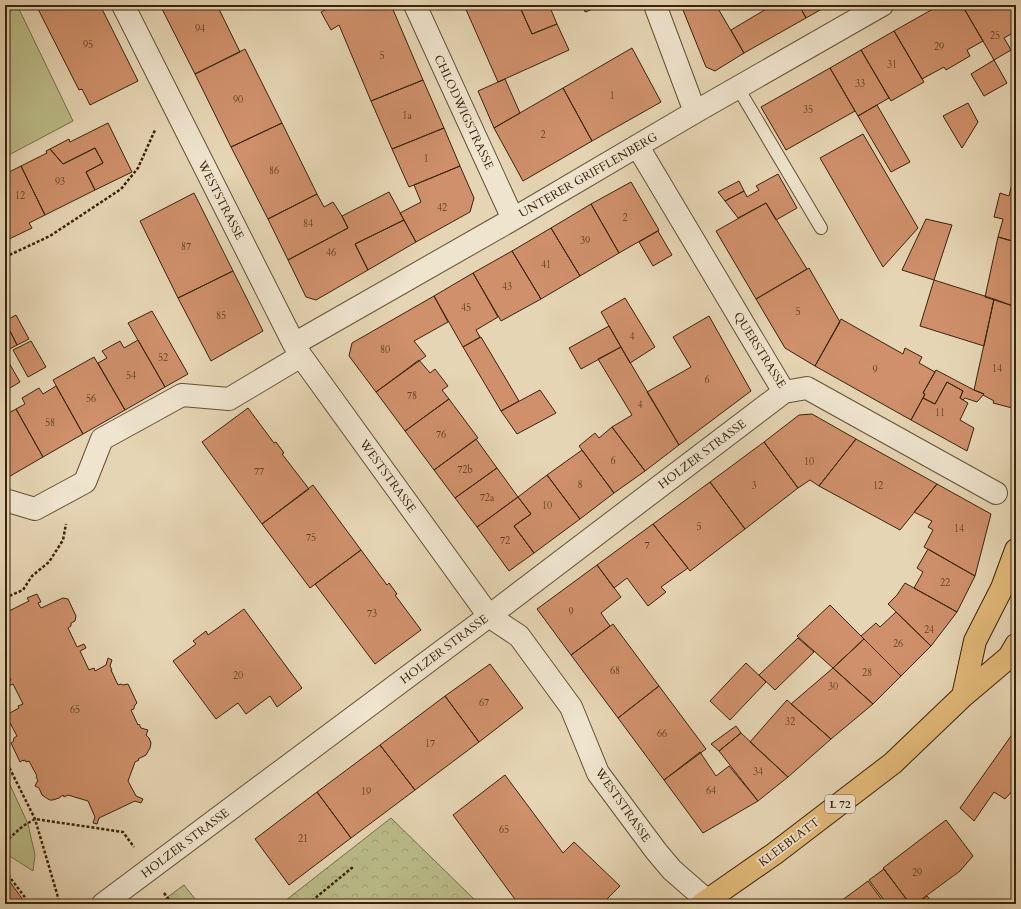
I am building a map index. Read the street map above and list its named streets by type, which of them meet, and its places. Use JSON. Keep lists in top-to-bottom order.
{
  "streets": {
    "main road": ["L 72", "KLEEBLATT"],
    "street": [
      "CHLODWIGSTRASSE",
      "UNTERER GRIFFLENBERG",
      "WESTSTRASSE",
      "QUERSTRASSE",
      "HOLZER STRASSE"
    ]
  },
  "crossings": [
    ["CHLODWIGSTRASSE", "UNTERER GRIFFLENBERG"],
    ["UNTERER GRIFFLENBERG", "WESTSTRASSE"],
    ["UNTERER GRIFFLENBERG", "QUERSTRASSE"],
    ["WESTSTRASSE", "HOLZER STRASSE"],
    ["WESTSTRASSE", "KLEEBLATT"],
    ["QUERSTRASSE", "HOLZER STRASSE"]
  ],
  "house_numbers": [
    "94",
    "25",
    "95",
    "29",
    "5",
    "31",
    "33",
    "1",
    "90",
    "35",
    "1a",
    "2",
    "1",
    "86",
    "93",
    "12",
    "42",
    "2",
    "84",
    "39",
    "87",
    "46",
    "41",
    "43",
    "45",
    "5",
    "85",
    "4",
    "80",
    "52",
    "14",
    "9",
    "54",
    "6",
    "78",
    "56",
    "4",
    "11",
    "58",
    "76",
    "6",
    "10",
    "72b",
    "77",
    "8",
    "3",
    "12",
    "72a",
    "10",
    "5",
    "14",
    "75",
    "72",
    "7",
    "22",
    "9",
    "73",
    "24",
    "26",
    "68",
    "28",
    "20",
    "30",
    "67",
    "65",
    "32",
    "66",
    "17",
    "34",
    "64",
    "19",
    "65",
    "21",
    "29"
  ]
}
